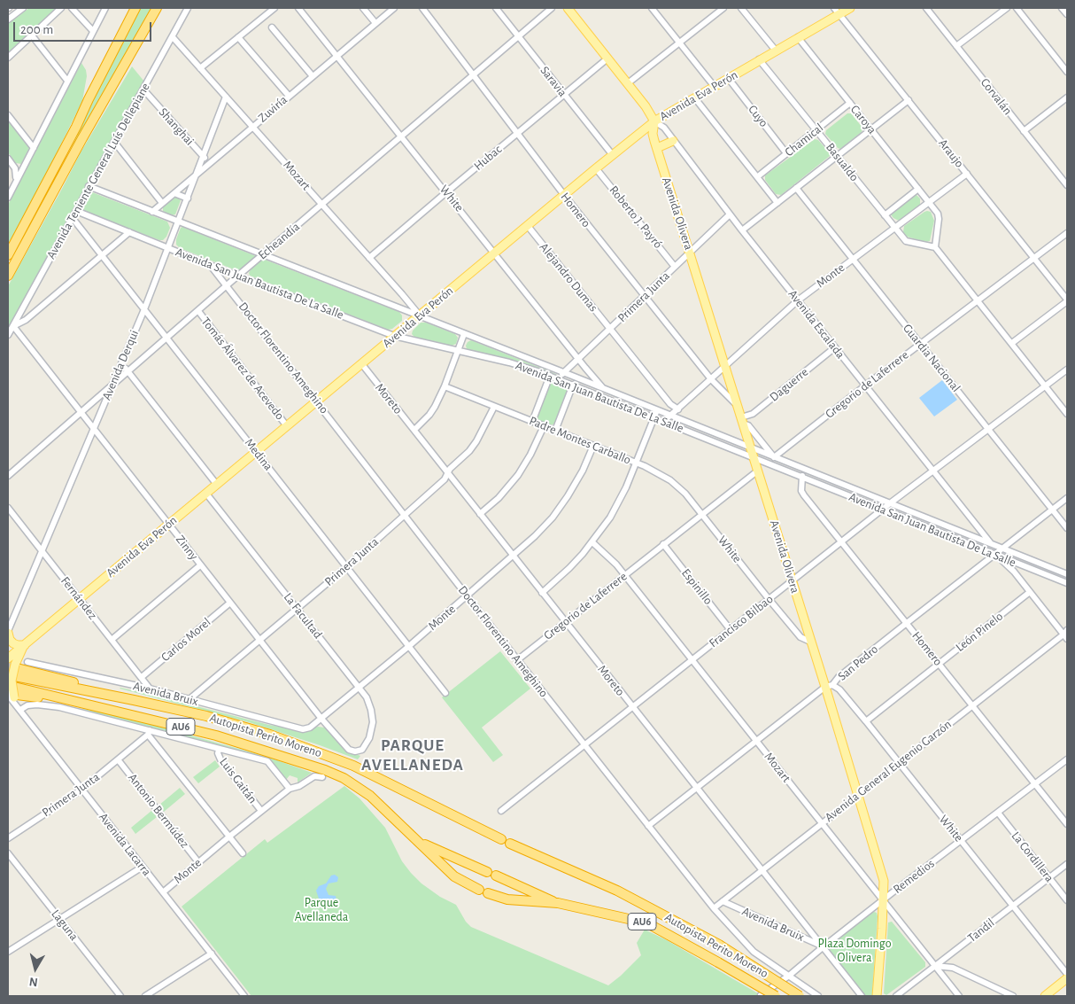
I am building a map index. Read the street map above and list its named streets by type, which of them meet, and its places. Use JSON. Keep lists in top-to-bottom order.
{
  "streets": {
    "highway": ["AU6", "Autopista Perito Moreno"],
    "main road": ["Avenida Eva Perón", "Avenida Olivera", "Avenida Escalada"],
    "street": [
      "Saravia",
      "Corvalán",
      "Zuviría",
      "Cuyo",
      "Caroya",
      "Shanghai",
      "Chamical",
      "Araujo",
      "Hubac",
      "Basualdo",
      "Avenida Teniente General Luís Dellepiane",
      "Mozart",
      "White",
      "Homero",
      "Roberto J. Payró",
      "Echeandía",
      "Monte",
      "Alejandro Dumas",
      "Avenida San Juan Bautista De La Salle",
      "Primera Junta",
      "Doctor Florentino Ameghino",
      "Guardia Nacional",
      "Avenida Derqui",
      "Tomás Álvarez de Acevedo",
      "Daguerre",
      "Gregorio de Laferrere",
      "Moreto",
      "Padre Montes Carballo",
      "Medina",
      "Zinny",
      "Espinillo",
      "Fernández",
      "La Facultad",
      "Francisco Bilbao",
      "León Pinelo",
      "Carlos Morel",
      "San Pedro",
      "Avenida Bruix",
      "Avenida General Eugenio Garzón",
      "Luis Gaitán",
      "Antonio Bermúdez",
      "Avenida Lacarra",
      "La Cordillera",
      "Remedios",
      "Laguna",
      "Tandil"
    ]
  },
  "crossings": [
    ["Saravia", "Avenida Eva Perón"],
    ["Saravia", "Hubac"],
    ["Saravia", "Echeandía"],
    ["Avenida Eva Perón", "Cuyo"],
    ["Avenida Eva Perón", "Caroya"],
    ["Avenida Eva Perón", "Araujo"],
    ["Avenida Eva Perón", "Basualdo"],
    ["Avenida Eva Perón", "Mozart"],
    ["Avenida Eva Perón", "White"],
    ["Avenida Eva Perón", "Homero"],
    ["Avenida Eva Perón", "Avenida Olivera"],
    ["Avenida Eva Perón", "Roberto J. Payró"],
    ["Avenida Eva Perón", "Alejandro Dumas"],
    ["Avenida Eva Perón", "Avenida San Juan Bautista De La Salle"],
    ["Avenida Eva Perón", "Avenida Escalada"],
    ["Avenida Eva Perón", "Doctor Florentino Ameghino"],
    ["Avenida Eva Perón", "Tomás Álvarez de Acevedo"],
    ["Avenida Eva Perón", "Moreto"],
    ["Avenida Eva Perón", "Medina"],
    ["Avenida Eva Perón", "Zinny"],
    ["Avenida Eva Perón", "Fernández"],
    ["Avenida Eva Perón", "La Facultad"],
    ["Zuviría", "Shanghai"],
    ["Zuviría", "Mozart"],
    ["Zuviría", "White"],
    ["Zuviría", "Avenida San Juan Bautista De La Salle"],
    ["Zuviría", "Avenida Derqui"],
    ["Cuyo", "Chamical"],
    ["Caroya", "Chamical"],
    ["Caroya", "Monte"],
    ["Shanghai", "Avenida Teniente General Luís Dellepiane"],
    ["Shanghai", "Avenida Derqui"],
    ["Chamical", "Basualdo"],
    ["Araujo", "Monte"],
    ["Araujo", "Gregorio de Laferrere"],
    ["Hubac", "Mozart"],
    ["Hubac", "White"],
    ["Hubac", "Homero"],
    ["Hubac", "Avenida Escalada"],
    ["Basualdo", "Monte"],
    ["Avenida Teniente General Luís Dellepiane", "Mozart"],
    ["Avenida Teniente General Luís Dellepiane", "Avenida San Juan Bautista De La Salle"],
    ["Avenida Teniente General Luís Dellepiane", "Medina"],
    ["Avenida Teniente General Luís Dellepiane", "Zinny"],
    ["Mozart", "Avenida Olivera"],
    ["Mozart", "Echeandía"],
    ["Mozart", "Avenida San Juan Bautista De La Salle"],
    ["Mozart", "Avenida Derqui"],
    ["Mozart", "Gregorio de Laferrere"],
    ["Mozart", "Francisco Bilbao"],
    ["Mozart", "San Pedro"],
    ["Mozart", "Avenida General Eugenio Garzón"],
    ["Mozart", "Remedios"],
    ["Mozart", "Tandil"],
    ["White", "Avenida Olivera"],
    ["White", "Echeandía"],
    ["White", "Avenida San Juan Bautista De La Salle"],
    ["White", "Primera Junta"],
    ["White", "Gregorio de Laferrere"],
    ["White", "Padre Montes Carballo"],
    ["White", "Francisco Bilbao"],
    ["White", "León Pinelo"],
    ["White", "San Pedro"],
    ["White", "Avenida General Eugenio Garzón"],
    ["White", "Remedios"],
    ["White", "Tandil"],
    ["Homero", "Avenida Olivera"],
    ["Homero", "Echeandía"],
    ["Homero", "Monte"],
    ["Homero", "Avenida San Juan Bautista De La Salle"],
    ["Homero", "Primera Junta"],
    ["Homero", "Francisco Bilbao"],
    ["Homero", "León Pinelo"],
    ["Homero", "San Pedro"],
    ["Homero", "Avenida General Eugenio Garzón"],
    ["Homero", "Remedios"],
    ["Avenida Olivera", "Monte"],
    ["Avenida Olivera", "Avenida San Juan Bautista De La Salle"],
    ["Avenida Olivera", "Primera Junta"],
    ["Avenida Olivera", "Avenida Escalada"],
    ["Avenida Olivera", "Daguerre"],
    ["Avenida Olivera", "Gregorio de Laferrere"],
    ["Avenida Olivera", "Francisco Bilbao"],
    ["Avenida Olivera", "San Pedro"],
    ["Avenida Olivera", "Avenida General Eugenio Garzón"],
    ["Avenida Olivera", "Remedios"],
    ["Roberto J. Payró", "Primera Junta"],
    ["Echeandía", "Avenida San Juan Bautista De La Salle"],
    ["Echeandía", "Doctor Florentino Ameghino"],
    ["Echeandía", "Avenida Derqui"],
    ["Echeandía", "Tomás Álvarez de Acevedo"],
    ["Echeandía", "Medina"],
    ["Echeandía", "Zinny"],
    ["Monte", "Alejandro Dumas"],
    ["Monte", "Avenida San Juan Bautista De La Salle"],
    ["Monte", "Avenida Escalada"],
    ["Monte", "Doctor Florentino Ameghino"],
    ["Monte", "Guardia Nacional"],
    ["Monte", "Moreto"],
    ["Monte", "Padre Montes Carballo"],
    ["Monte", "Medina"],
    ["Monte", "Zinny"],
    ["Monte", "La Facultad"],
    ["Monte", "Avenida Bruix"],
    ["Monte", "Luis Gaitán"],
    ["Monte", "Antonio Bermúdez"],
    ["Monte", "Avenida Lacarra"],
    ["Alejandro Dumas", "Primera Junta"],
    ["Avenida San Juan Bautista De La Salle", "Primera Junta"],
    ["Avenida San Juan Bautista De La Salle", "Avenida Escalada"],
    ["Avenida San Juan Bautista De La Salle", "Doctor Florentino Ameghino"],
    ["Avenida San Juan Bautista De La Salle", "Avenida Derqui"],
    ["Avenida San Juan Bautista De La Salle", "Gregorio de Laferrere"],
    ["Avenida San Juan Bautista De La Salle", "Francisco Bilbao"],
    ["Avenida San Juan Bautista De La Salle", "San Pedro"],
    ["Primera Junta", "Avenida Escalada"],
    ["Primera Junta", "Doctor Florentino Ameghino"],
    ["Primera Junta", "Moreto"],
    ["Primera Junta", "Padre Montes Carballo"],
    ["Primera Junta", "Medina"],
    ["Primera Junta", "Zinny"],
    ["Primera Junta", "La Facultad"],
    ["Primera Junta", "Avenida Bruix"],
    ["Primera Junta", "Antonio Bermúdez"],
    ["Primera Junta", "Avenida Lacarra"],
    ["Avenida Escalada", "Daguerre"],
    ["Avenida Escalada", "Gregorio de Laferrere"],
    ["Avenida Escalada", "Francisco Bilbao"],
    ["Avenida Escalada", "León Pinelo"],
    ["Avenida Escalada", "San Pedro"],
    ["Avenida Escalada", "Avenida General Eugenio Garzón"],
    ["Doctor Florentino Ameghino", "Gregorio de Laferrere"],
    ["Doctor Florentino Ameghino", "Francisco Bilbao"],
    ["Doctor Florentino Ameghino", "San Pedro"],
    ["Doctor Florentino Ameghino", "Avenida General Eugenio Garzón"],
    ["Doctor Florentino Ameghino", "Remedios"],
    ["Guardia Nacional", "Gregorio de Laferrere"],
    ["Guardia Nacional", "Francisco Bilbao"],
    ["Guardia Nacional", "San Pedro"],
    ["Avenida Derqui", "Medina"],
    ["Avenida Derqui", "Zinny"],
    ["Avenida Derqui", "Fernández"],
    ["Gregorio de Laferrere", "Moreto"],
    ["Gregorio de Laferrere", "Padre Montes Carballo"],
    ["Gregorio de Laferrere", "Espinillo"],
    ["Moreto", "Francisco Bilbao"],
    ["Moreto", "San Pedro"],
    ["Moreto", "Avenida Bruix"],
    ["Moreto", "Avenida General Eugenio Garzón"],
    ["Moreto", "Remedios"],
    ["Zinny", "La Facultad"],
    ["Zinny", "Carlos Morel"],
    ["Espinillo", "Francisco Bilbao"],
    ["Fernández", "Carlos Morel"],
    ["Fernández", "Avenida Bruix"],
    ["Avenida Bruix", "Avenida General Eugenio Garzón"],
    ["Avenida Bruix", "Remedios"],
    ["Autopista Perito Moreno", "Avenida Lacarra"],
    ["La Cordillera", "Remedios"],
    ["La Cordillera", "Tandil"]
  ],
  "districts": ["PARQUE AVELLANEDA"],
  "parks": ["Parque Avellaneda", "Plaza Domingo Olivera"],
  "scale_bar": "200 m",
  "north": "bottom"
}
